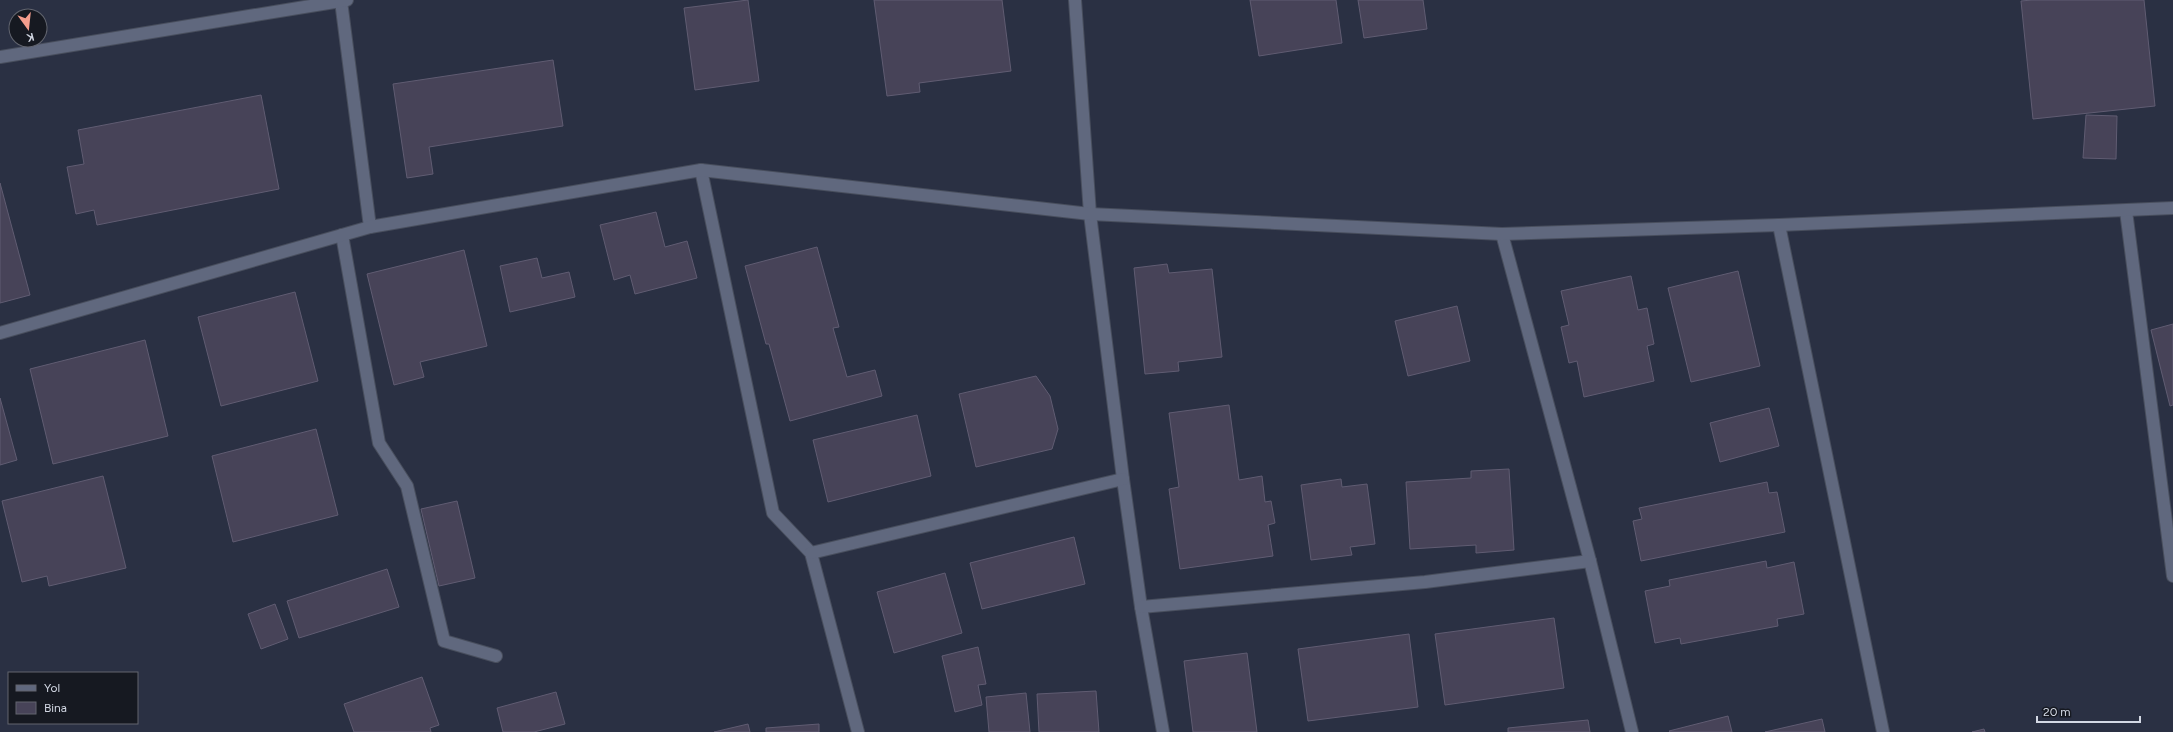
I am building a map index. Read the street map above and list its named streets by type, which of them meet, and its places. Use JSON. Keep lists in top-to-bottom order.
{
  "legend": ["Yol", "Bina"],
  "scale_bar": "20 m",
  "north": "bottom"
}
